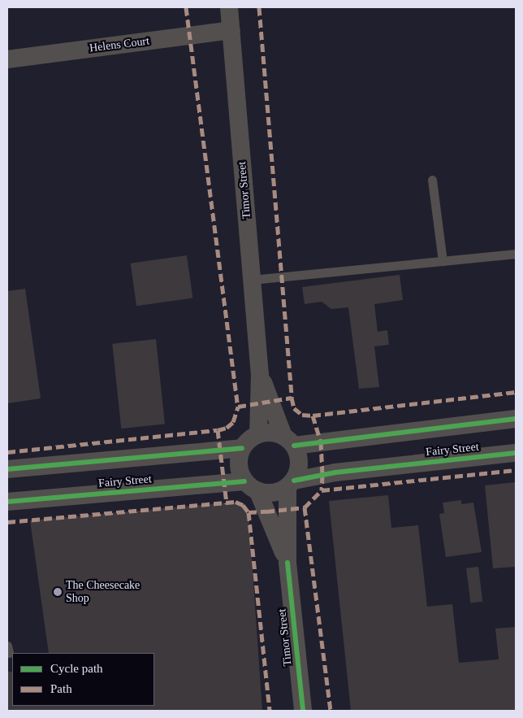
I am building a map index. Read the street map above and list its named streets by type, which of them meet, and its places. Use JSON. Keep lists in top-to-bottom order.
{
  "streets": {
    "street": ["Helens Court", "Timor Street", "Fairy Street"]
  },
  "crossings": [
    ["Helens Court", "Timor Street"],
    ["Timor Street", "Fairy Street"]
  ],
  "places": ["The Cheesecake Shop"],
  "legend": ["Cycle path", "Path"]
}
